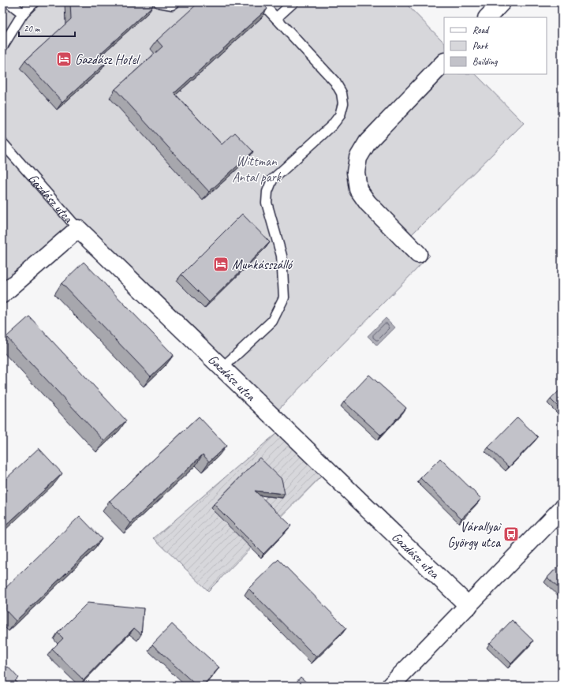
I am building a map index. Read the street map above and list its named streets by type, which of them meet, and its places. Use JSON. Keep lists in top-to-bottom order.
{
  "streets": {
    "street": ["Gazdász utca"]
  },
  "parks": ["Wittman Antal park"],
  "places": {
    "hotel": ["Gazdász Hotel", "Munkásszálló"],
    "bus stop": ["Várallyai György utca"]
  },
  "legend": ["Road", "Park", "Building"],
  "scale_bar": "20 m"
}
